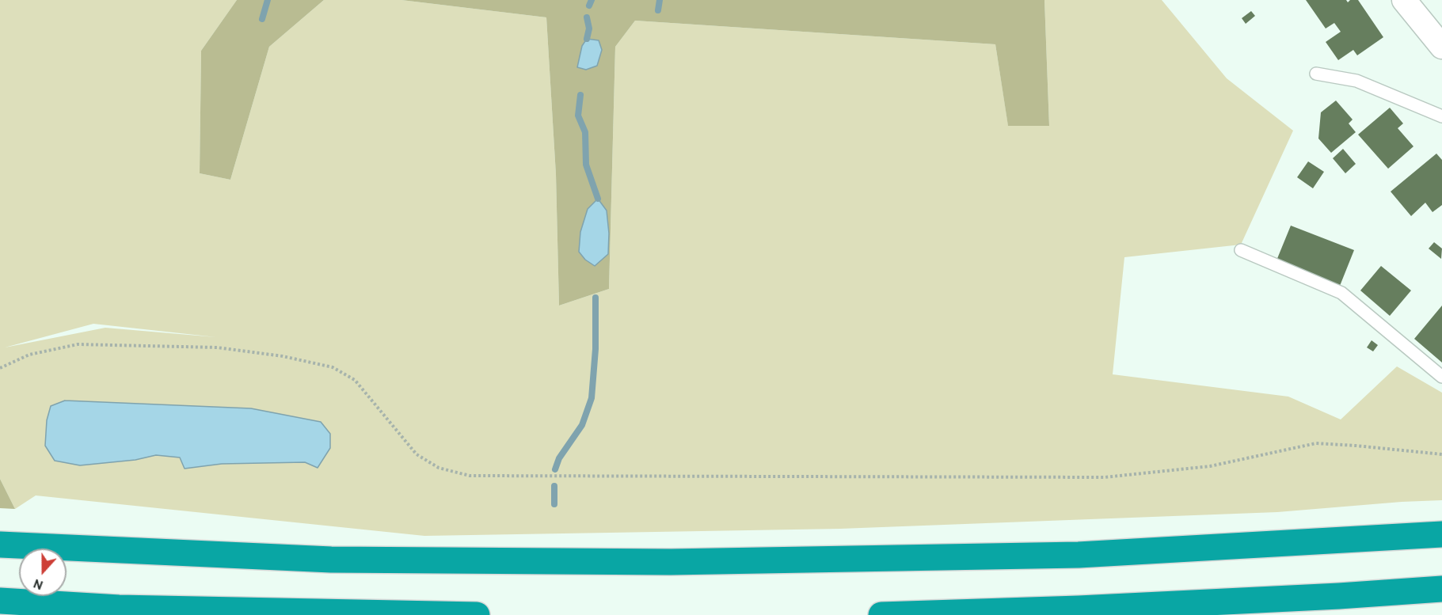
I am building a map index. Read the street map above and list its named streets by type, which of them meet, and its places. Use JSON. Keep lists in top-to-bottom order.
{
  "north": "bottom"
}
